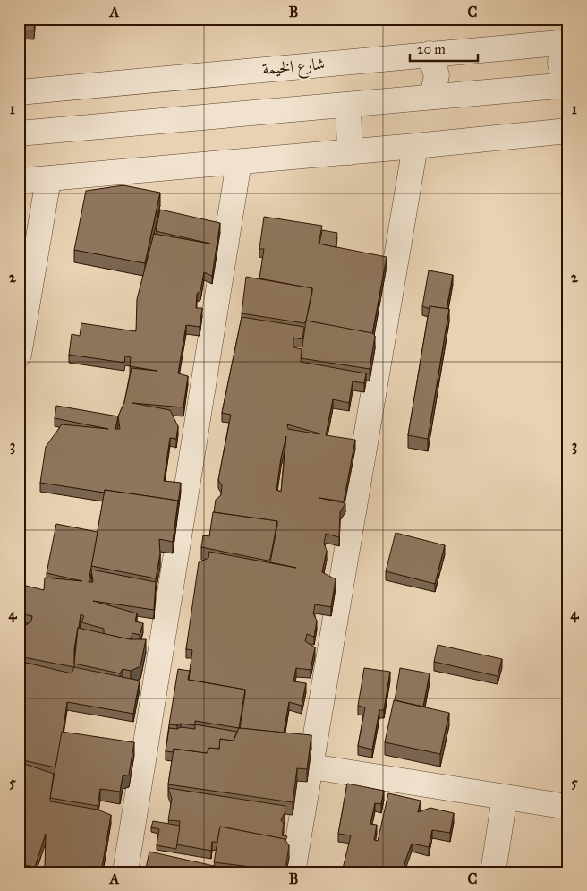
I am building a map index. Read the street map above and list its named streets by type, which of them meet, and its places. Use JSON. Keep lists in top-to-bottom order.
{
  "streets": {
    "street": ["شارع الخيمة"]
  },
  "scale_bar": "20 m",
  "grid": {
    "columns": ["A", "B", "C"],
    "rows": [
      "1",
      "2",
      "3",
      "4",
      "5"
    ]
  }
}
